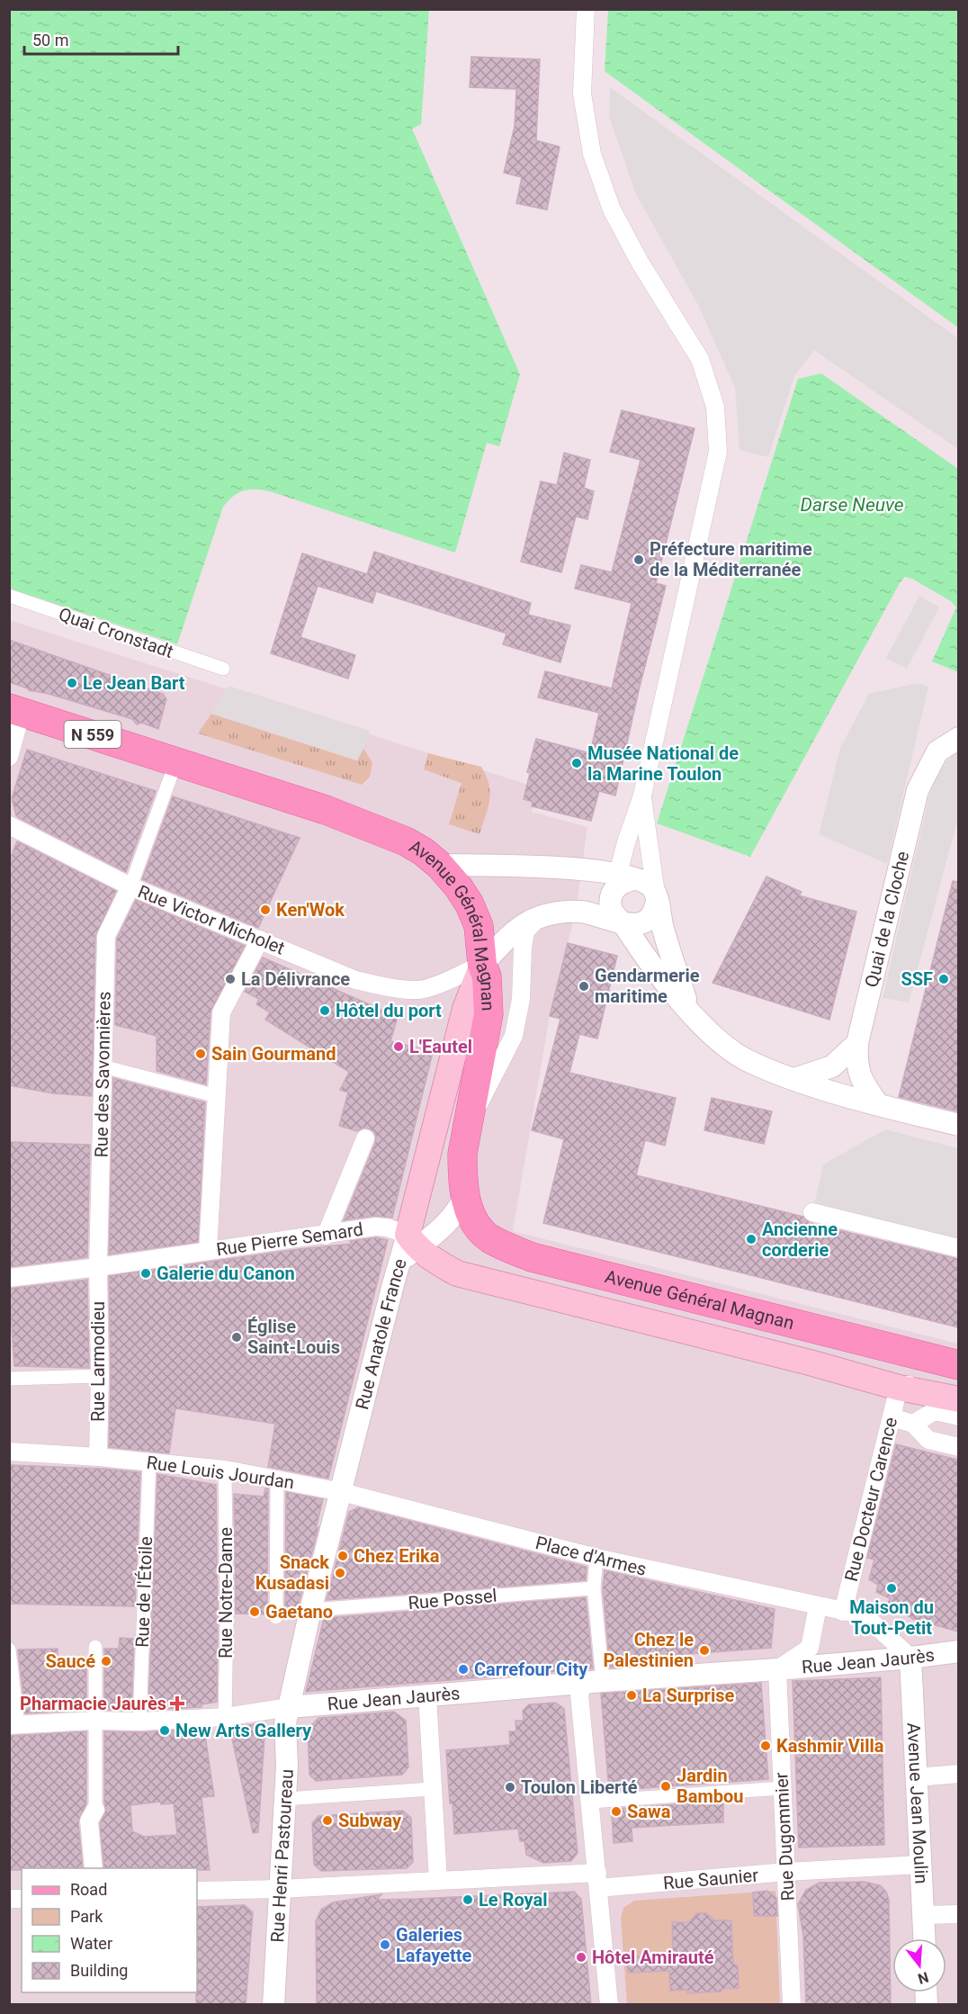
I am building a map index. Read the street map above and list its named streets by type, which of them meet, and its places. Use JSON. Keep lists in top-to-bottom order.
{
  "streets": {
    "main road": ["N 559", "Avenue Général Magnan", "Rue Anatole France"],
    "street": [
      "Quai Cronstadt",
      "Rue Victor Micholet",
      "Quai de la Cloche",
      "Rue des Savonnières",
      "Rue Pierre Semard",
      "Rue Larmodieu",
      "Rue Louis Jourdan",
      "Rue Docteur Carence",
      "Place d'Armes",
      "Rue de l'Étoile",
      "Rue Notre-Dame",
      "Rue Possel",
      "Rue Jean Jaurès",
      "Avenue Jean Moulin",
      "Rue Dugommier",
      "Rue Henri Pastoureau",
      "Rue Saunier"
    ]
  },
  "crossings": [
    ["N 559", "Avenue Général Magnan"],
    ["Rue Victor Micholet", "Avenue Général Magnan"],
    ["Rue Victor Micholet", "Rue des Savonnières"],
    ["Rue Victor Micholet", "Rue Anatole France"],
    ["Avenue Général Magnan", "Rue Pierre Semard"],
    ["Avenue Général Magnan", "Rue Anatole France"],
    ["Avenue Général Magnan", "Rue Docteur Carence"],
    ["Rue des Savonnières", "Rue Pierre Semard"],
    ["Rue des Savonnières", "Rue Larmodieu"],
    ["Rue Pierre Semard", "Rue Anatole France"],
    ["Rue Pierre Semard", "Rue Larmodieu"],
    ["Rue Anatole France", "Rue Louis Jourdan"],
    ["Rue Anatole France", "Place d'Armes"],
    ["Rue Anatole France", "Rue Possel"],
    ["Rue Anatole France", "Rue Jean Jaurès"],
    ["Rue Anatole France", "Rue Henri Pastoureau"],
    ["Rue Larmodieu", "Rue Louis Jourdan"],
    ["Rue Louis Jourdan", "Place d'Armes"],
    ["Rue Louis Jourdan", "Rue de l'Étoile"],
    ["Rue Louis Jourdan", "Rue Notre-Dame"],
    ["Rue Docteur Carence", "Place d'Armes"],
    ["Place d'Armes", "Rue Jean Jaurès"],
    ["Place d'Armes", "Avenue Jean Moulin"],
    ["Rue de l'Étoile", "Rue Jean Jaurès"],
    ["Rue Notre-Dame", "Rue Jean Jaurès"],
    ["Rue Jean Jaurès", "Avenue Jean Moulin"],
    ["Rue Jean Jaurès", "Rue Dugommier"],
    ["Rue Jean Jaurès", "Rue Henri Pastoureau"],
    ["Avenue Jean Moulin", "Rue Saunier"],
    ["Rue Dugommier", "Rue Saunier"],
    ["Rue Henri Pastoureau", "Rue Saunier"]
  ],
  "water": ["Darse Neuve"],
  "places": {
    "other": [
      "Préfecture maritime de la Méditerranée",
      "Le Jean Bart",
      "Musée National de la Marine Toulon",
      "Ken'Wok",
      "La Délivrance",
      "SSF",
      "Gendarmerie maritime",
      "Hôtel du port",
      "L'Eautel",
      "Sain Gourmand",
      "Ancienne corderie",
      "Galerie du Canon",
      "Église Saint-Louis",
      "Chez Erika",
      "Snack Kusadasi",
      "Maison du Tout-Petit",
      "Gaetano",
      "Chez le Palestinien",
      "Saucé",
      "Carrefour City",
      "La Surprise",
      "New Arts Gallery",
      "Kashmir Villa",
      "Jardin Bambou",
      "Toulon Liberté",
      "Sawa",
      "Subway",
      "Le Royal",
      "Galeries Lafayette",
      "Hôtel Amirauté"
    ],
    "health": ["Pharmacie Jaurès"]
  },
  "legend": [
    "Road",
    "Park",
    "Water",
    "Building"
  ],
  "scale_bar": "50 m",
  "north": "bottom"
}
